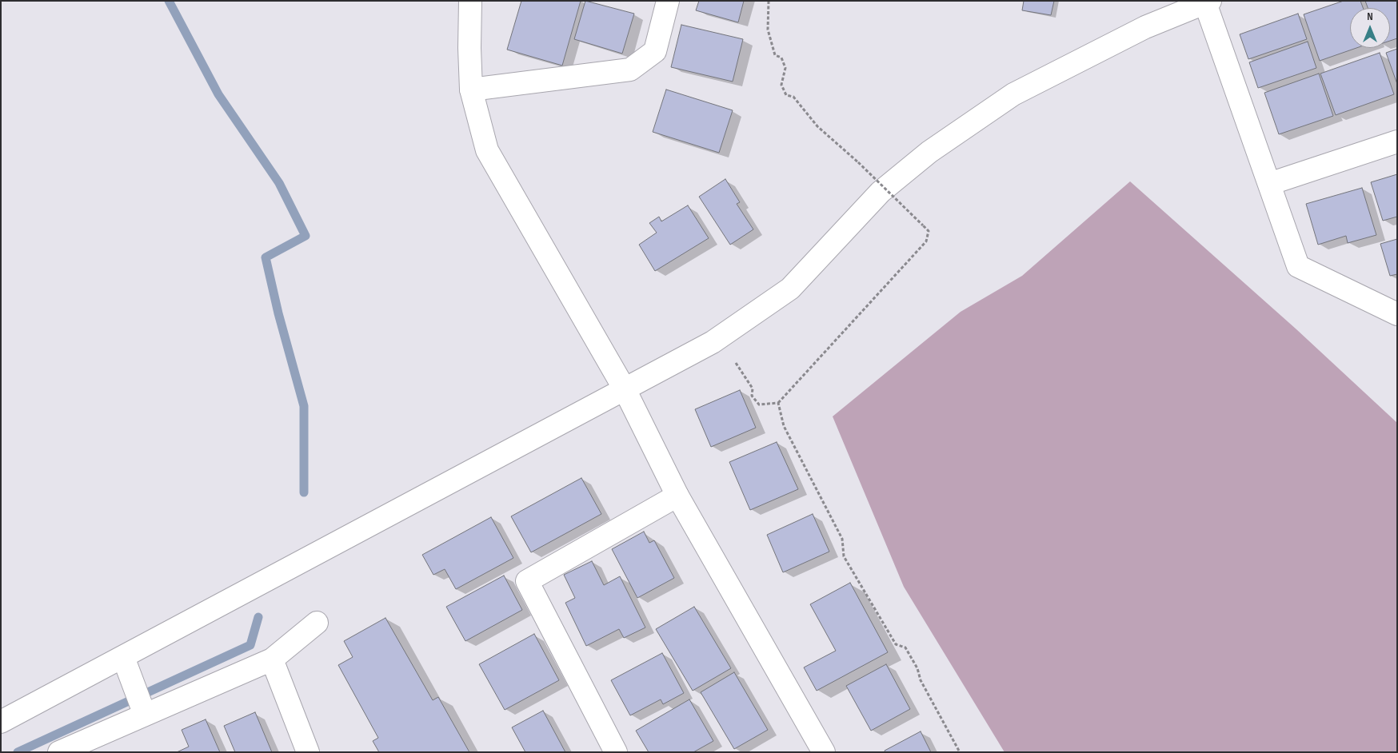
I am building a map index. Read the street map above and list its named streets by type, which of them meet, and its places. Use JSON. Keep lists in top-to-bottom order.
{
  "north": "top"
}
